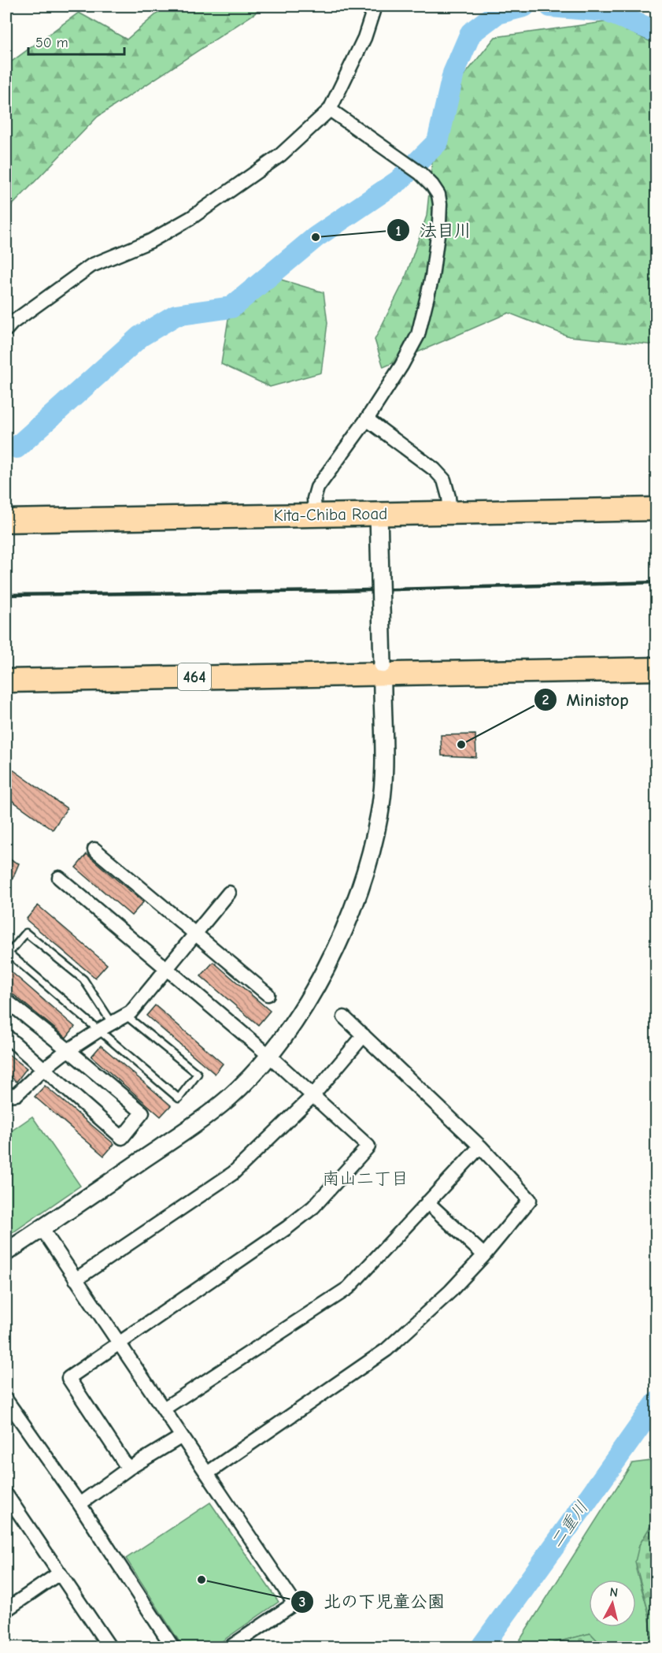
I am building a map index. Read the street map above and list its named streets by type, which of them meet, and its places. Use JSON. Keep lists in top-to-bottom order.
{
  "streets": {
    "highway": ["Kita-Chiba Road", "464"]
  },
  "districts": ["南山二丁目"],
  "water": ["二重川"],
  "places": ["法目川", "Ministop", "北の下児童公園"],
  "scale_bar": "50 m",
  "north": "top"
}
